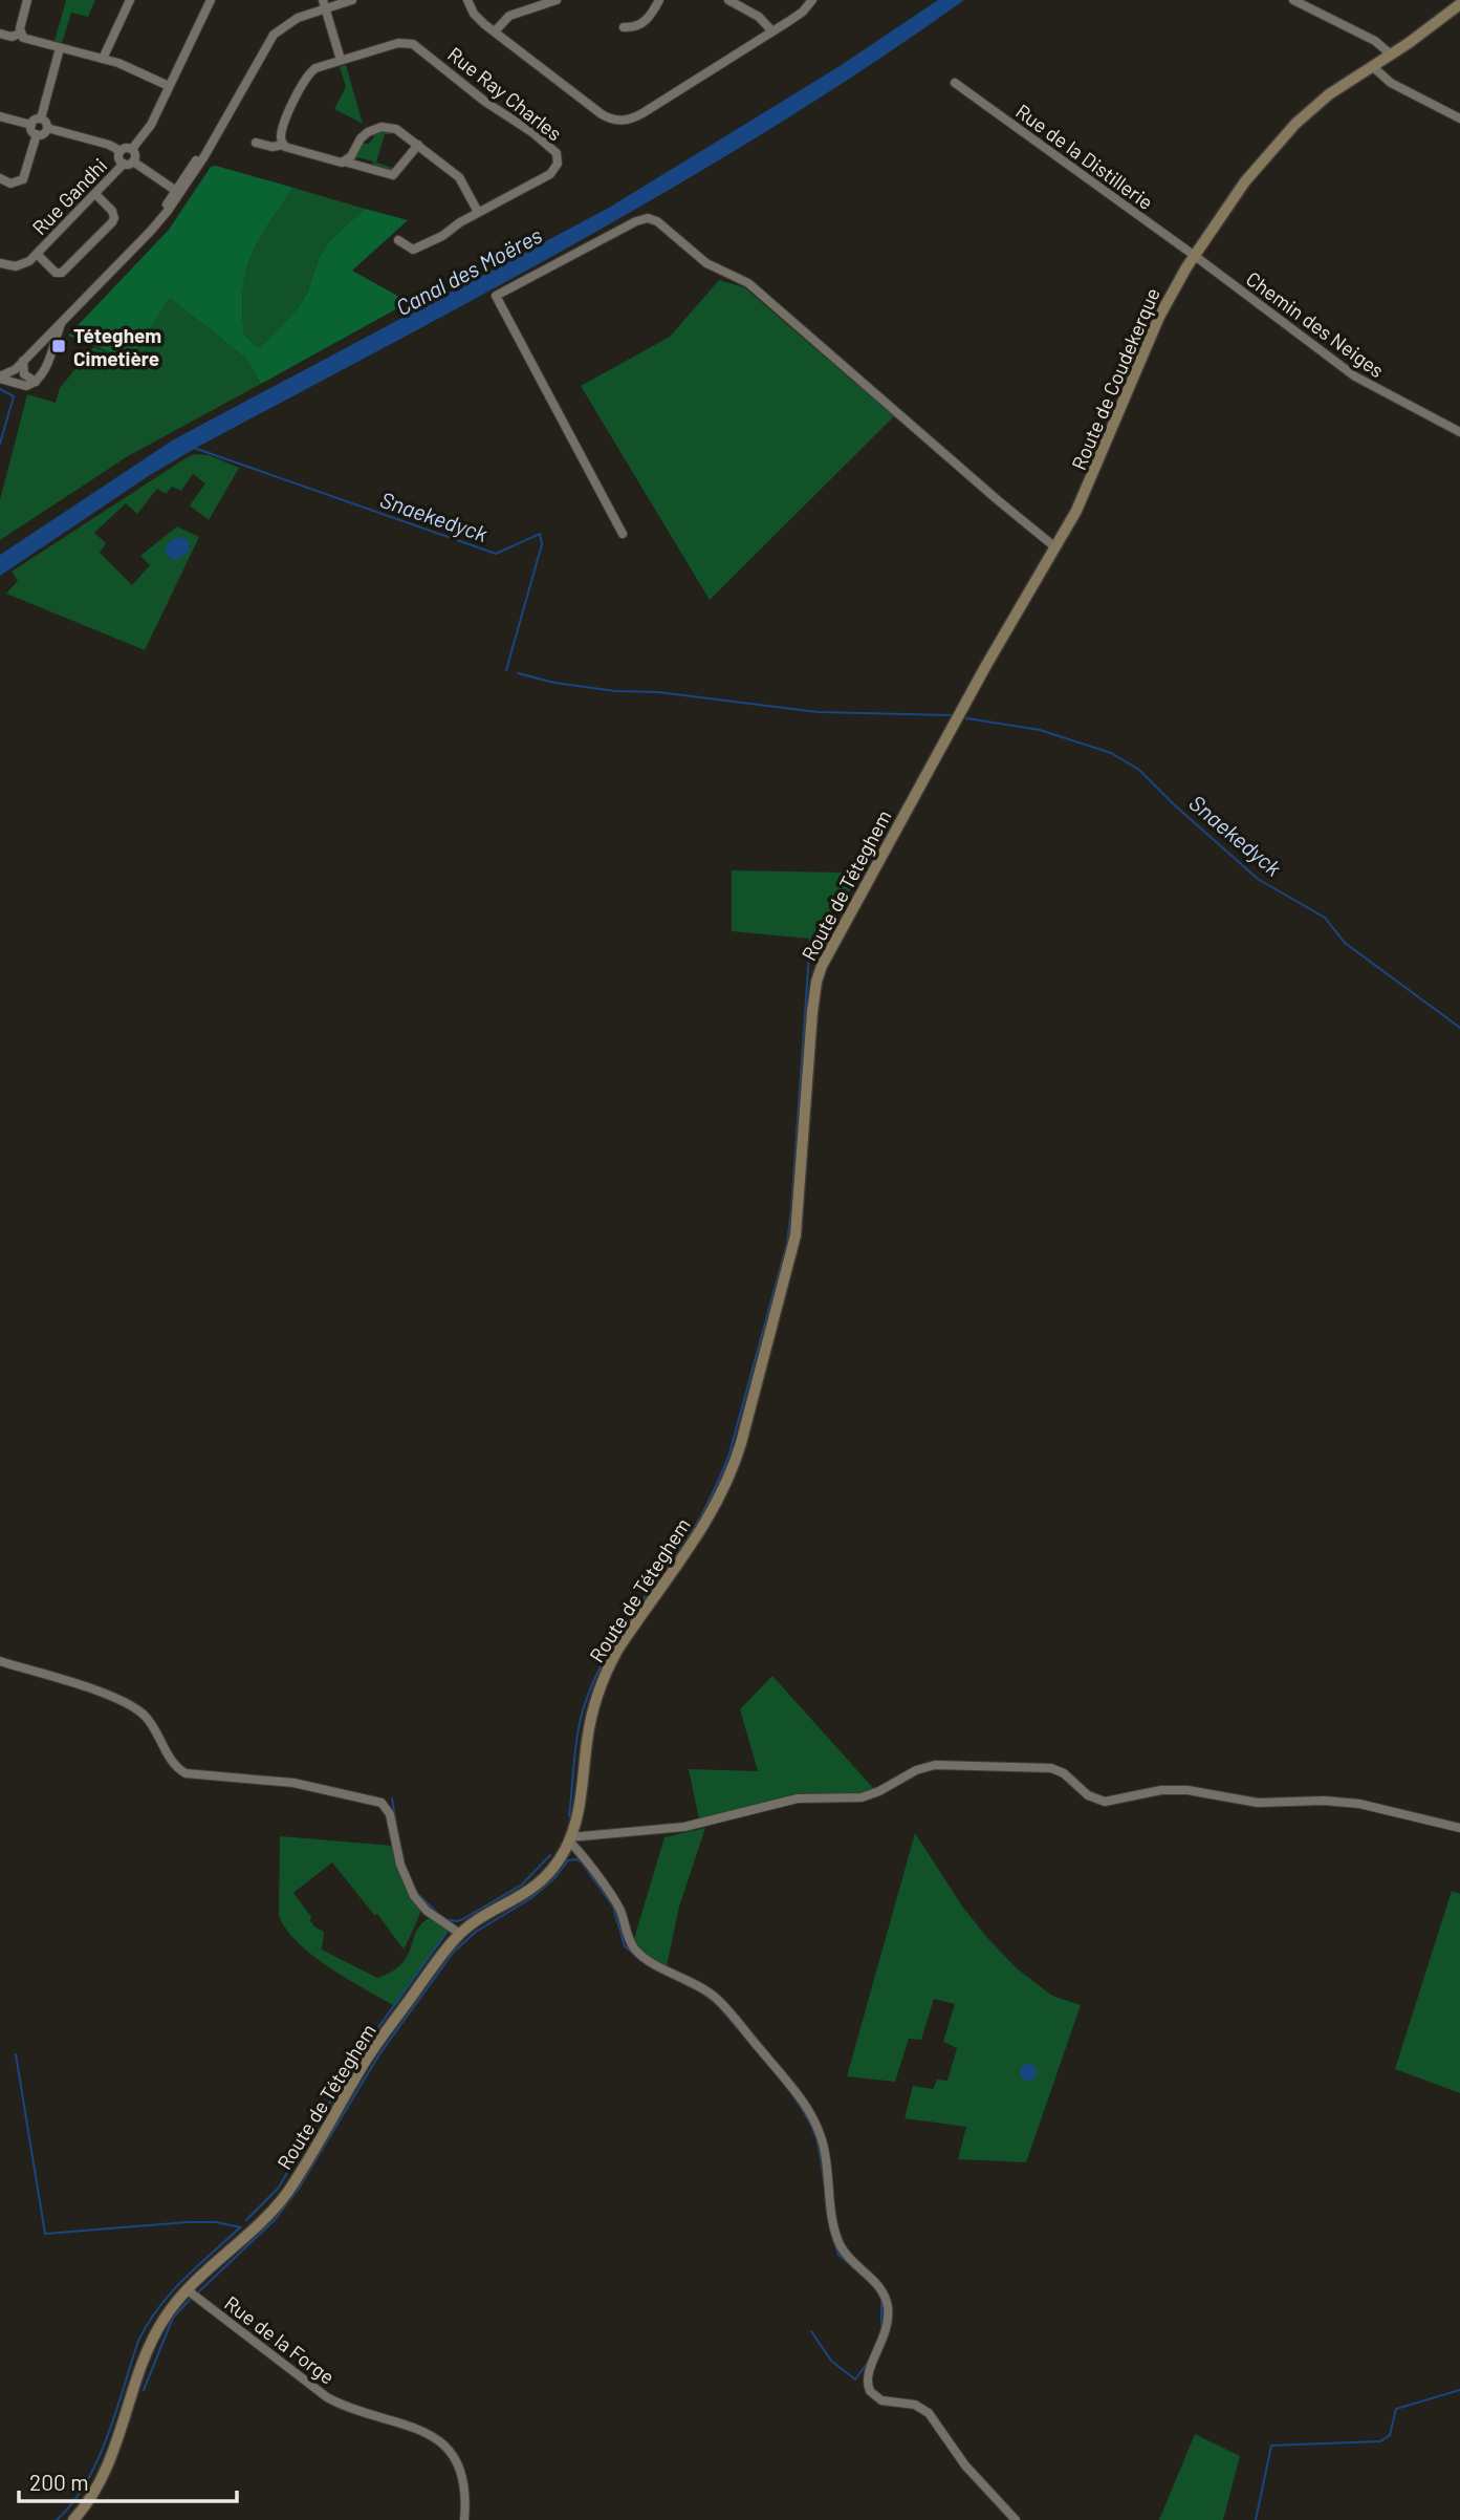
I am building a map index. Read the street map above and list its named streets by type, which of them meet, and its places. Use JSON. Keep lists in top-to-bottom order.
{
  "streets": {
    "main road": ["Route de Coudekerque", "Route de Téteghem"],
    "street": [
      "Rue Ray Charles",
      "Rue de la Distillerie",
      "Rue Gandhi",
      "Chemin des Neiges",
      "Rue de la Forge"
    ]
  },
  "crossings": [
    ["Rue de la Distillerie", "Chemin des Neiges"],
    ["Rue de la Distillerie", "Route de Coudekerque"],
    ["Chemin des Neiges", "Route de Coudekerque"],
    ["Route de Coudekerque", "Route de Téteghem"],
    ["Route de Téteghem", "Rue de la Forge"]
  ],
  "water": ["Canal des Moëres", "Snaekedyck"],
  "places": {
    "transit": ["Téteghem Cimetière"]
  },
  "scale_bar": "200 m"
}
